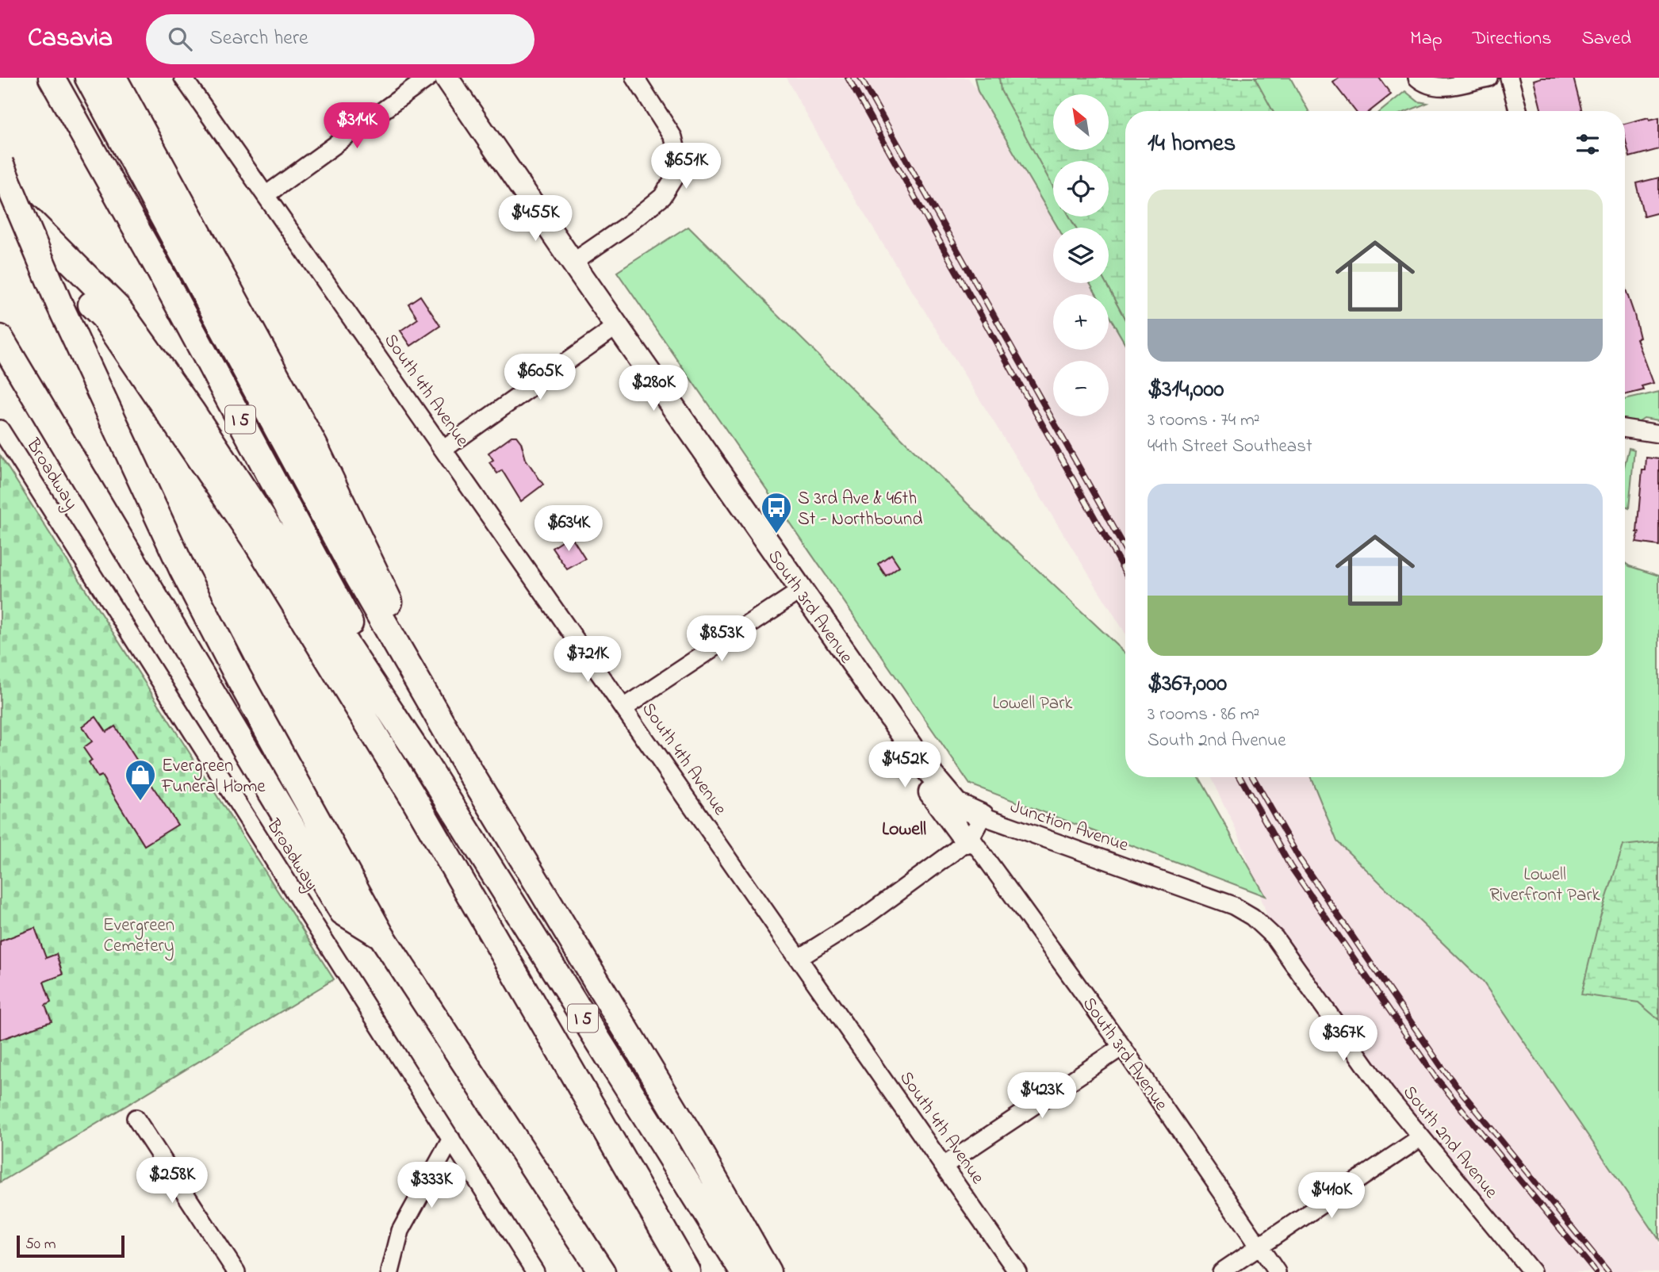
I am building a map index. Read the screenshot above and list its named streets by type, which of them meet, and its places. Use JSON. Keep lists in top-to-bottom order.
{
  "streets": {
    "highway": ["I 5"],
    "main road": ["South 3rd Avenue"],
    "street": [
      "South 4th Avenue",
      "Broadway",
      "Junction Avenue",
      "South 2nd Avenue"
    ]
  },
  "crossings": [
    ["South 3rd Avenue", "Junction Avenue"],
    ["Junction Avenue", "South 2nd Avenue"]
  ],
  "districts": ["Lowell"],
  "parks": ["Lowell Park", "Lowell Riverfront Park", "Evergreen Cemetery"],
  "places": {
    "bus stop": ["S 3rd Ave & 46th St - Northbound"],
    "shop": ["Evergreen Funeral Home"]
  },
  "scale_bar": "50 m",
  "north": "top left",
  "page": {
    "header": "Casavia",
    "search": "Search here",
    "nav": ["Map", "Directions", "Saved"],
    "map_buttons": ["+", "−"],
    "price": [
      "$314K",
      "$651K",
      "$455K",
      "$605K",
      "$280K",
      "$634K",
      "$853K",
      "$721K",
      "$452K",
      "$367K",
      "$423K",
      "$258K",
      "$333K",
      "$410K"
    ],
    "heading": "14 homes",
    "list": [
      {
        "name": "$314,000",
        "note": "3 rooms · 74 m² · 44th Street Southeast"
      },
      {
        "name": "$367,000",
        "note": "3 rooms · 86 m² · South 2nd Avenue"
      }
    ],
    "scale": "50 m"
  }
}
